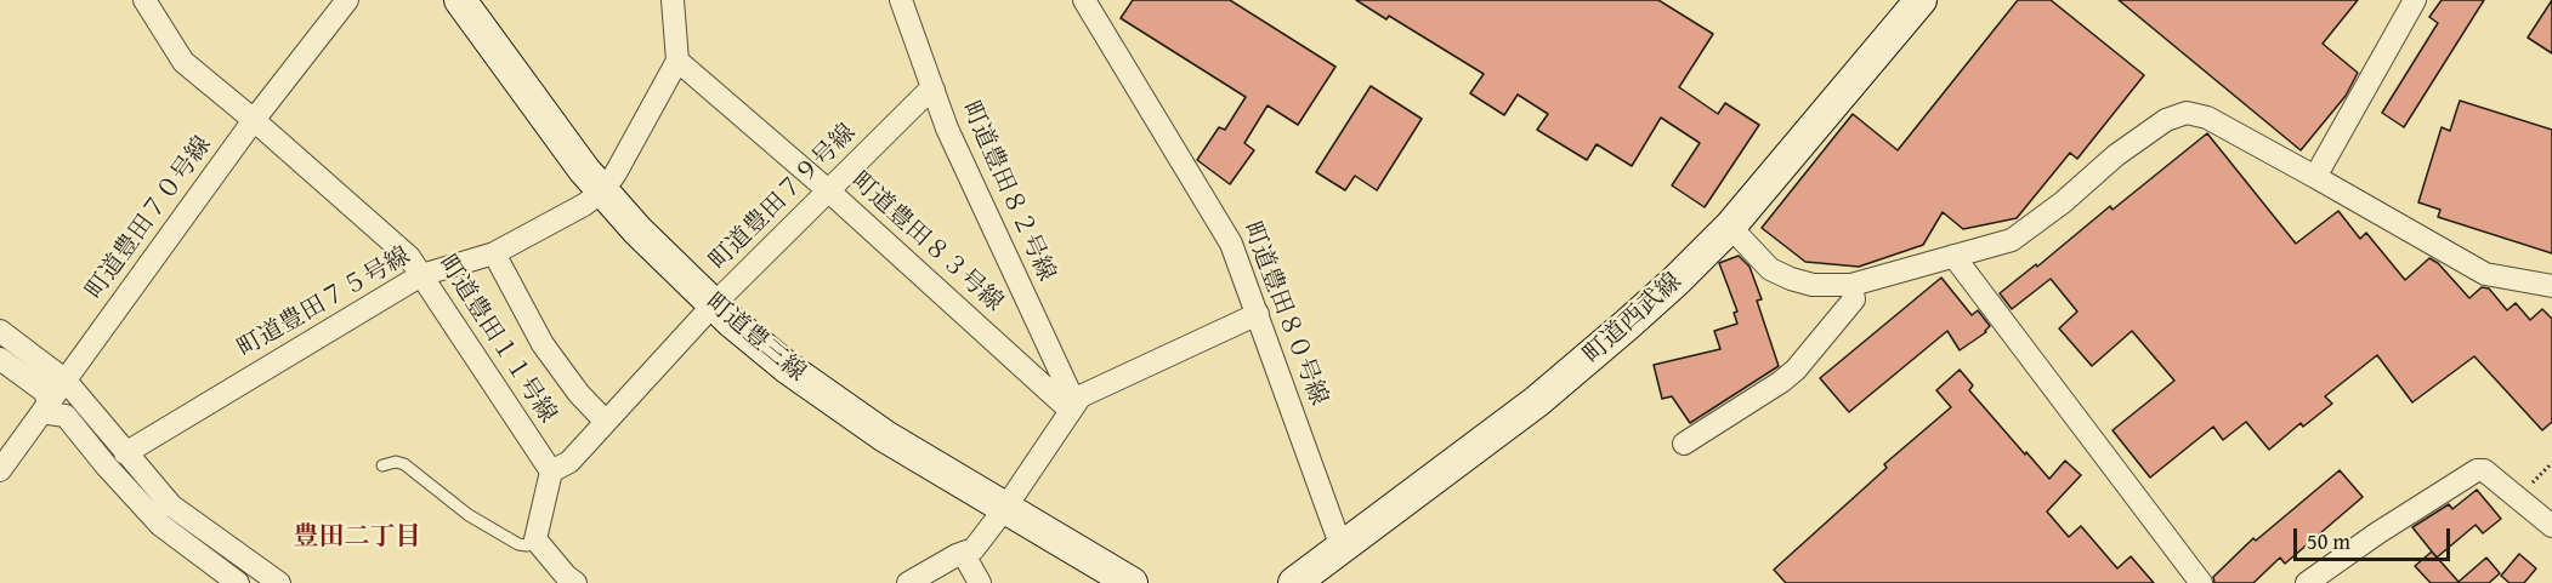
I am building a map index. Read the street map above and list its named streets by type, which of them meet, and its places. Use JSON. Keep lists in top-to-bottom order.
{
  "streets": {
    "street": [
      "町道豊田８２号線",
      "町道豊田７９号線",
      "町道豊田７０号線",
      "町道豊田８３号線",
      "町道豊田７５号線",
      "町道豊田８０号線",
      "町道西武線",
      "町道豊三線",
      "町道豊田１１号線"
    ]
  },
  "crossings": [
    ["町道豊田８２号線", "町道豊田７９号線"],
    ["町道豊田８２号線", "町道豊田８３号線"],
    ["町道豊田７９号線", "町道豊田８３号線"],
    ["町道豊田７９号線", "町道豊三線"],
    ["町道豊田７９号線", "町道豊田１１号線"],
    ["町道豊田７０号線", "町道豊田１１号線"],
    ["町道豊田８３号線", "町道豊田７５号線"],
    ["町道豊田７５号線", "町道豊三線"],
    ["町道豊田７５号線", "町道豊田１１号線"],
    ["町道豊田８０号線", "町道西武線"]
  ],
  "districts": ["豊田二丁目"],
  "scale_bar": "50 m"
}
